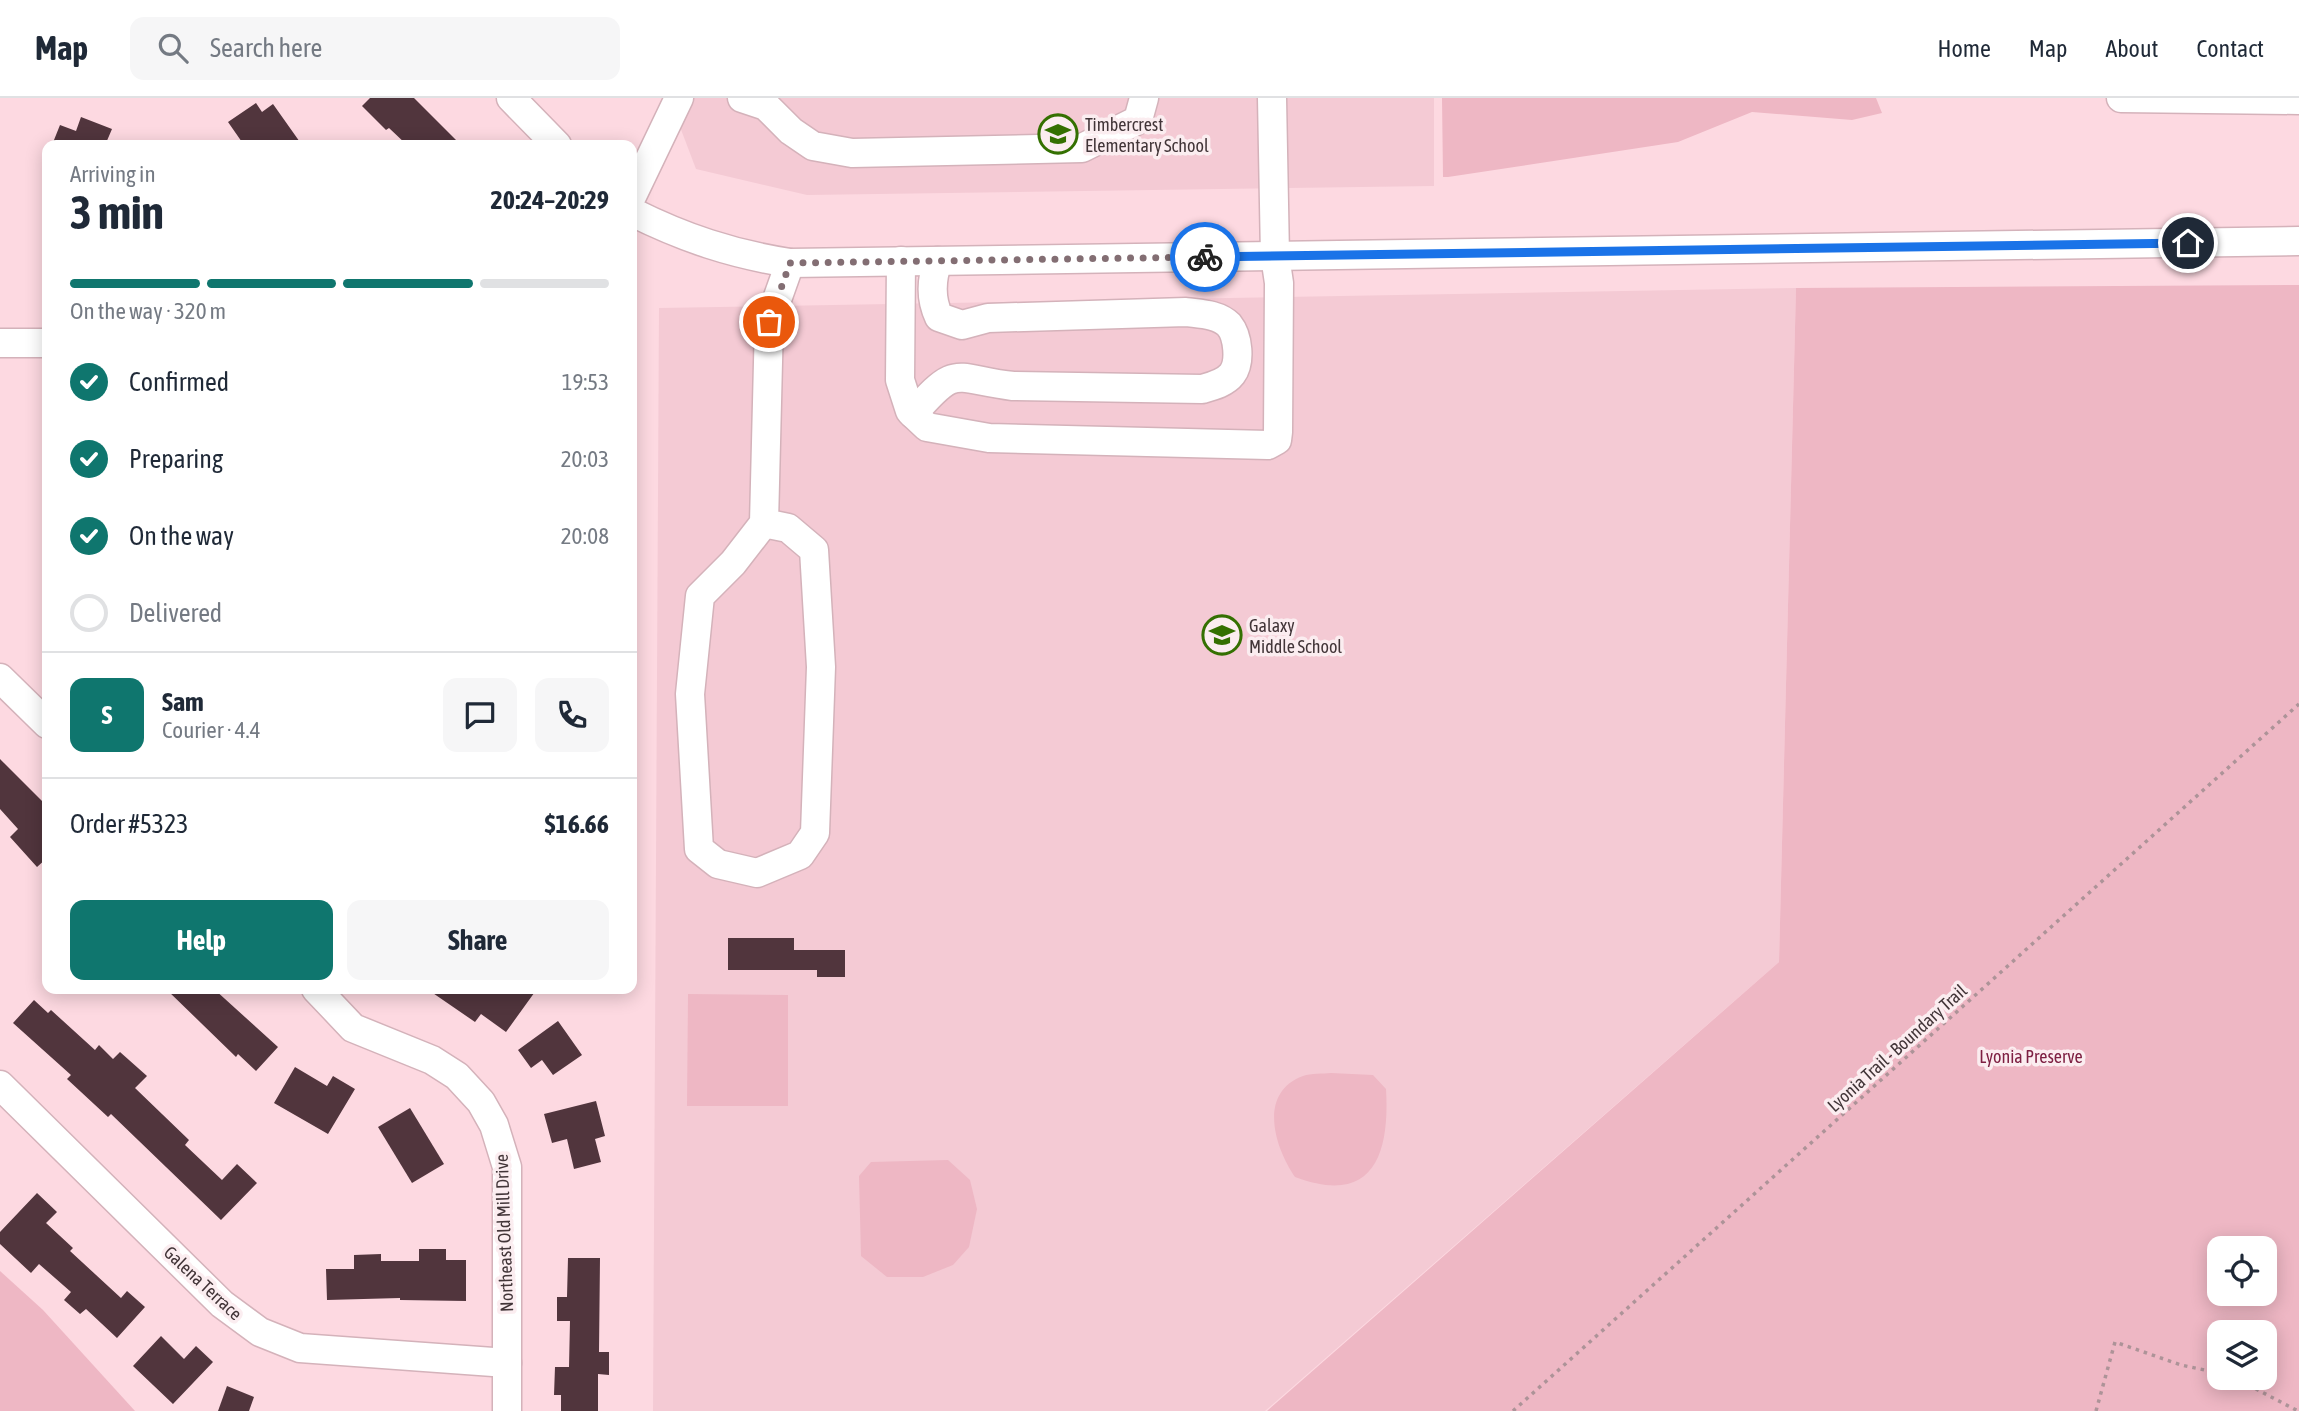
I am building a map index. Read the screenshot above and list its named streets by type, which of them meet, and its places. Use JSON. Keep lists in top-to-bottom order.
{
  "streets": {
    "street": ["Northeast Old Mill Drive", "Galena Terrace"],
    "path": ["Lyonia Trail - Boundary Trail"]
  },
  "crossings": [
    ["Northeast Old Mill Drive", "Galena Terrace"]
  ],
  "parks": ["Lyonia Preserve"],
  "places": {
    "school or university": ["Timbercrest Elementary School", "Galaxy Middle School"]
  },
  "page": {
    "header": "Map",
    "search": "Search here",
    "nav": [
      "Home",
      "Map",
      "About",
      "Contact"
    ],
    "heading": ["3 min", "Arriving in", "20:24–20:29"],
    "panel": [
      "Sam",
      "Courier · 4.4",
      "Order #5323",
      "$16.66"
    ],
    "bar": "On the way · 320 m",
    "list": [
      ["Confirmed", "19:53"],
      ["Preparing", "20:03"],
      ["On the way", "20:08"],
      "Delivered"
    ],
    "round": "S",
    "buttons": ["Help", "Share"]
  }
}
